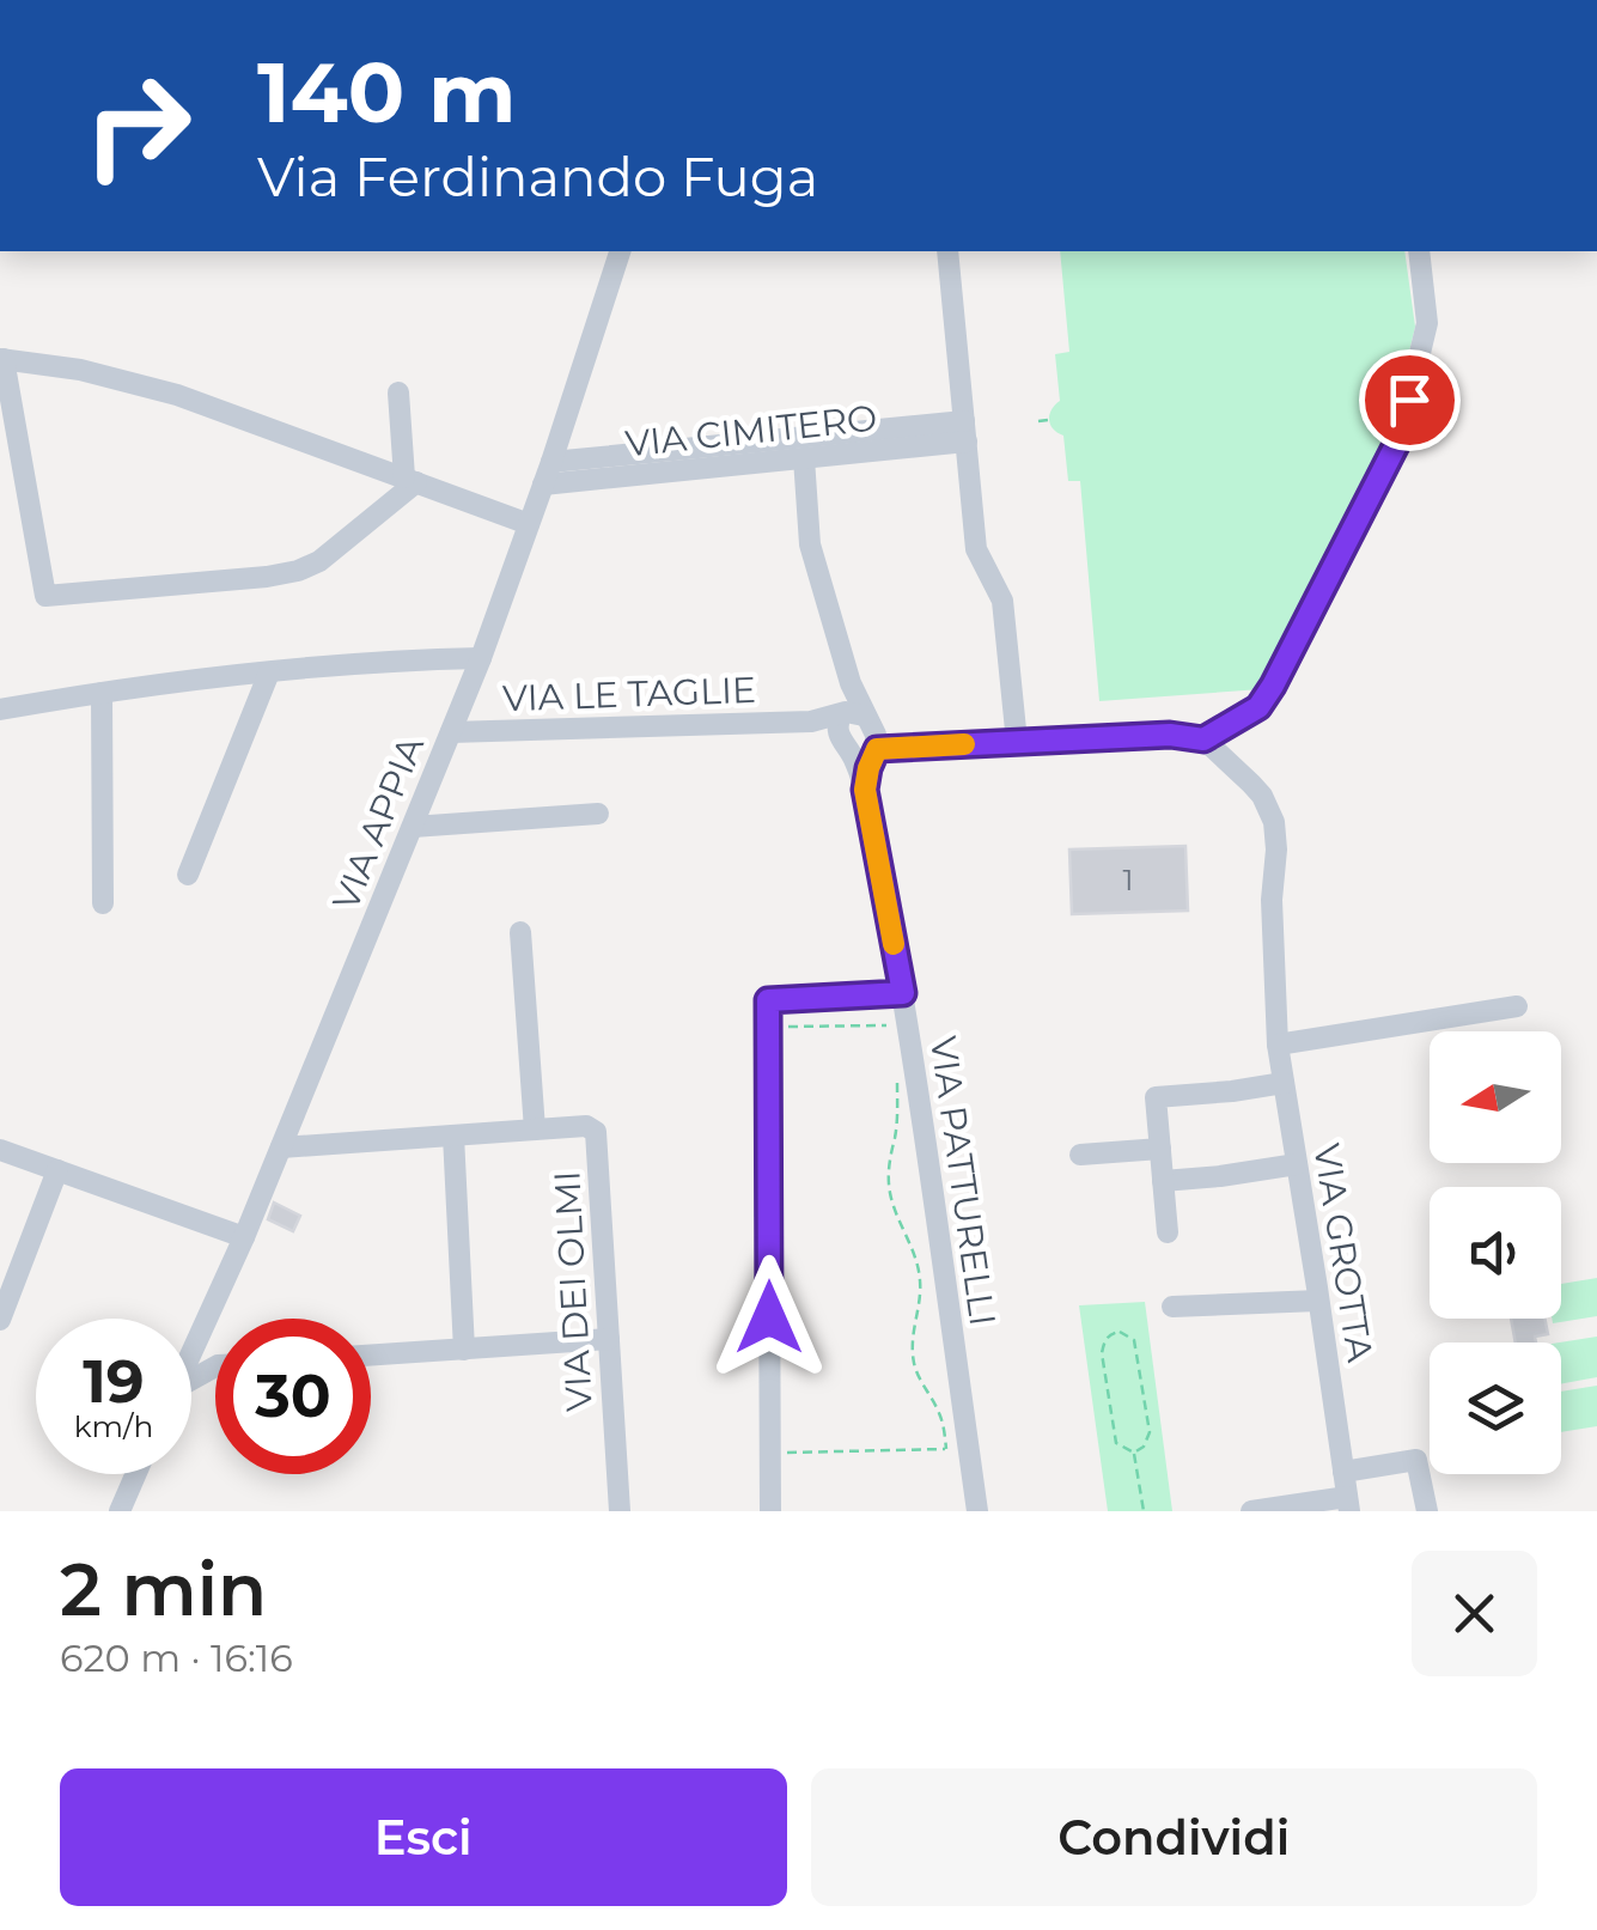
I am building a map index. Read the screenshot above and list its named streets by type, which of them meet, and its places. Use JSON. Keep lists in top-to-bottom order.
{
  "streets": {
    "street": [
      "VIA CIMITERO",
      "VIA LE TAGLIE",
      "VIA APPIA",
      "VIA PATTURELLI",
      "VIA GROTTA",
      "VIA DEI OLMI"
    ]
  },
  "crossings": [
    ["VIA CIMITERO", "VIA APPIA"],
    ["VIA LE TAGLIE", "VIA APPIA"],
    ["VIA LE TAGLIE", "VIA PATTURELLI"]
  ],
  "house_numbers": ["1"],
  "north": "left",
  "page": {
    "turn": ["140 m", "Via Ferdinando Fuga"],
    "speed": "19 km/h",
    "limit": "30",
    "heading": ["2 min", "620 m · 16:16"],
    "buttons": ["Esci", "Condividi"]
  }
}
